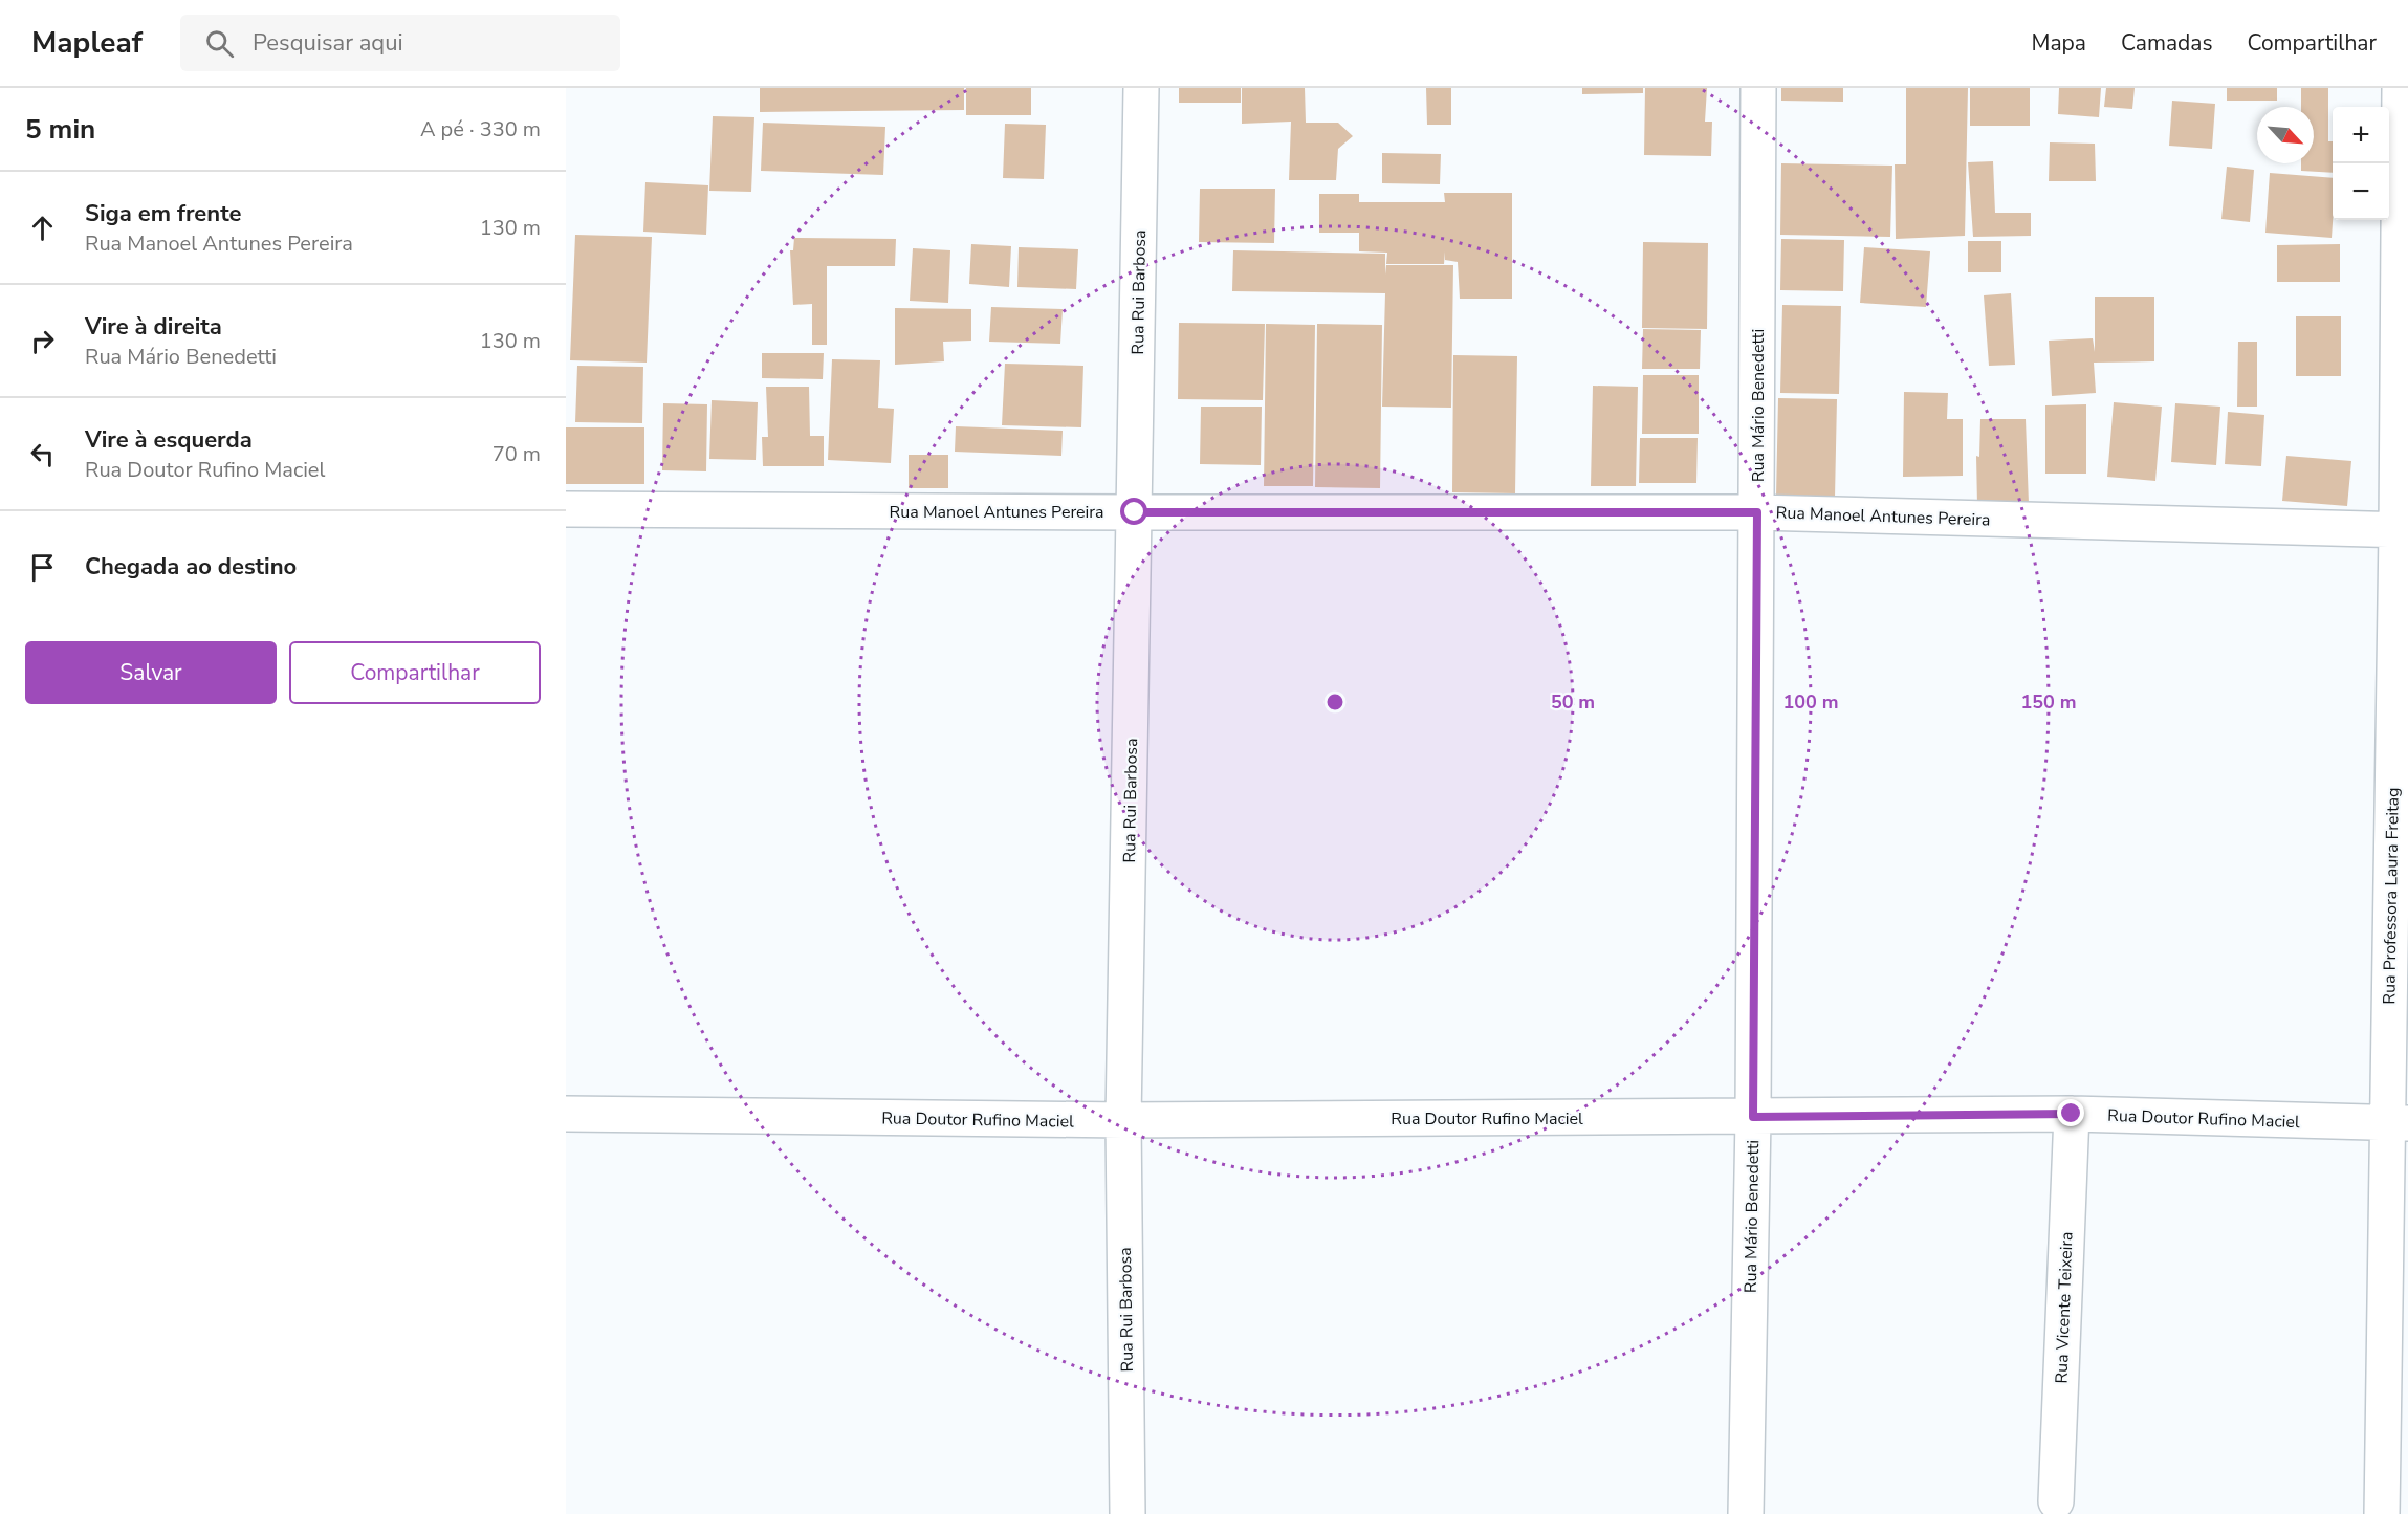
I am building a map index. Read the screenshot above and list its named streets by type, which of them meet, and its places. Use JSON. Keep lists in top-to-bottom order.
{
  "streets": {
    "street": [
      "Rua Rui Barbosa",
      "Rua Mário Benedetti",
      "Rua Manoel Antunes Pereira",
      "Rua Professora Laura Freitag",
      "Rua Doutor Rufino Maciel",
      "Rua Vicente Teixeira"
    ]
  },
  "crossings": [
    ["Rua Rui Barbosa", "Rua Manoel Antunes Pereira"],
    ["Rua Rui Barbosa", "Rua Doutor Rufino Maciel"],
    ["Rua Mário Benedetti", "Rua Manoel Antunes Pereira"],
    ["Rua Mário Benedetti", "Rua Doutor Rufino Maciel"],
    ["Rua Manoel Antunes Pereira", "Rua Professora Laura Freitag"],
    ["Rua Professora Laura Freitag", "Rua Doutor Rufino Maciel"],
    ["Rua Doutor Rufino Maciel", "Rua Vicente Teixeira"]
  ],
  "north": "bottom right",
  "page": {
    "header": "Mapleaf",
    "search": "Pesquisar aqui",
    "nav": ["Mapa", "Camadas", "Compartilhar"],
    "heading": ["5 min", "A pé · 330 m"],
    "map_buttons": ["+", "−"],
    "list": [
      ["Siga em frente", "Rua Manoel Antunes Pereira", "130 m"],
      ["Vire à direita", "Rua Mário Benedetti", "130 m"],
      ["Vire à esquerda", "Rua Doutor Rufino Maciel", "70 m"],
      "Chegada ao destino"
    ],
    "buttons": ["Salvar", "Compartilhar"]
  },
  "rings": ["50 m", "100 m", "150 m"]
}
